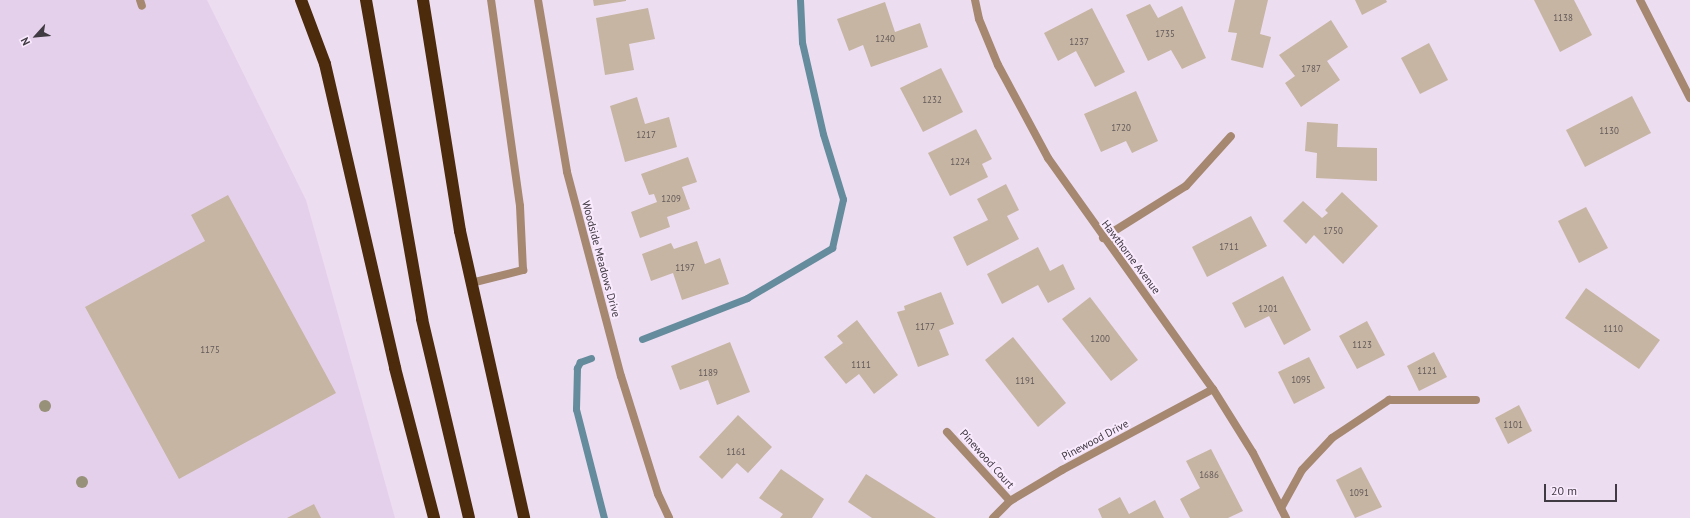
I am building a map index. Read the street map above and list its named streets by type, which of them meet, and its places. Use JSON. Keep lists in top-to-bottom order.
{
  "streets": {
    "street": [
      "Hawthorne Avenue",
      "Woodside Meadows Drive",
      "Pinewood Drive",
      "Pinewood Court"
    ]
  },
  "crossings": [
    ["Hawthorne Avenue", "Pinewood Drive"],
    ["Pinewood Drive", "Pinewood Court"]
  ],
  "house_numbers": [
    "1138",
    "1735",
    "1240",
    "1237",
    "1787",
    "1232",
    "1720",
    "1130",
    "1217",
    "1224",
    "1209",
    "1750",
    "1711",
    "1197",
    "1201",
    "1177",
    "1110",
    "1200",
    "1123",
    "1175",
    "1111",
    "1121",
    "1189",
    "1095",
    "1191",
    "1101",
    "1161",
    "1686",
    "1091"
  ],
  "scale_bar": "20 m",
  "north": "bottom left"
}
